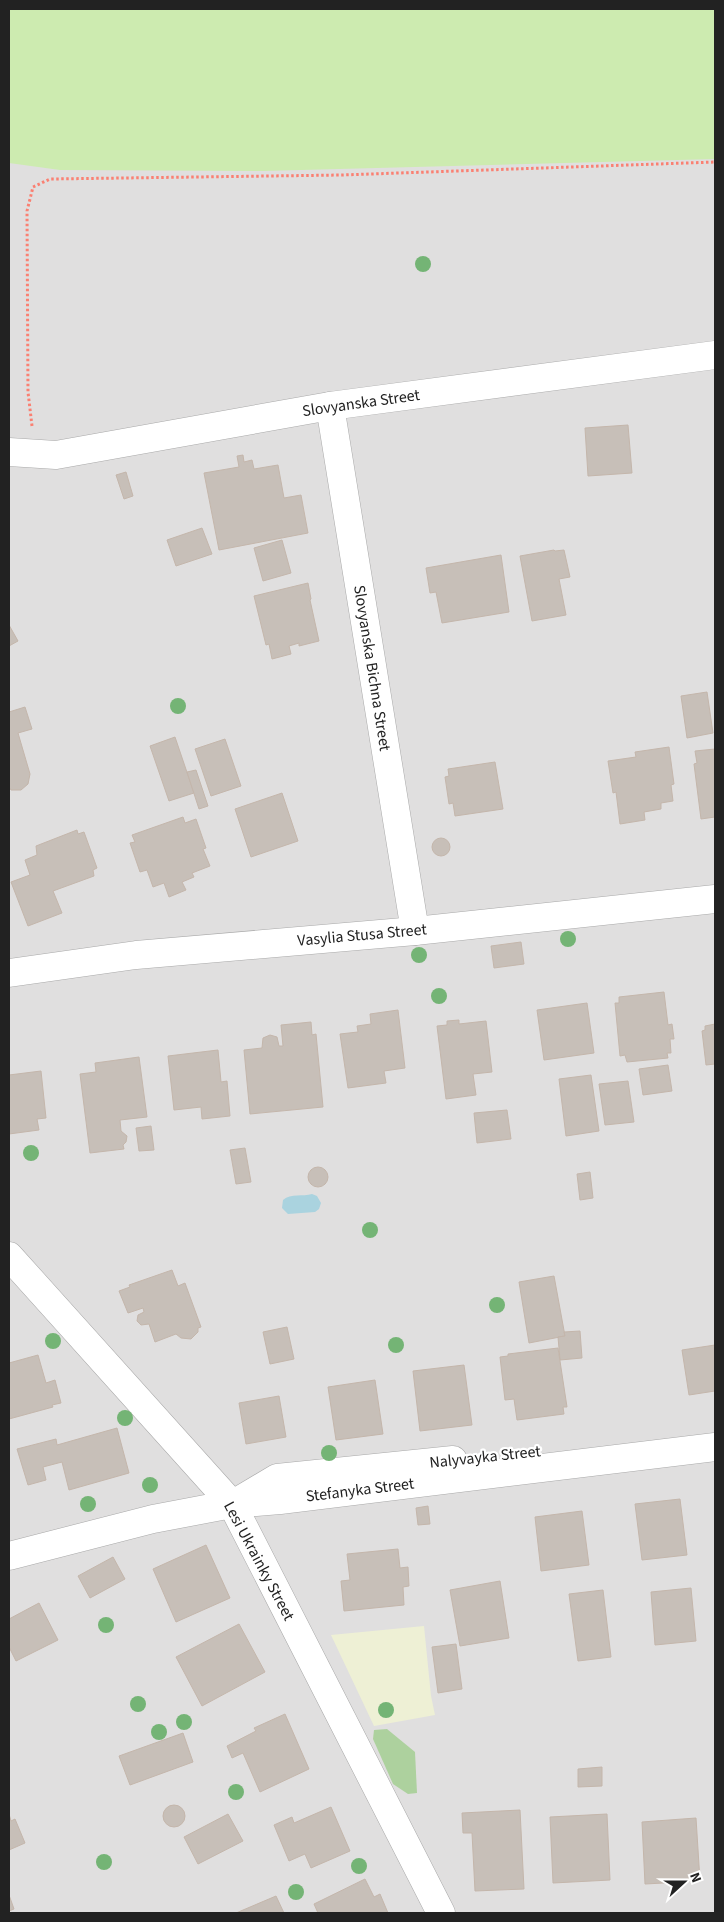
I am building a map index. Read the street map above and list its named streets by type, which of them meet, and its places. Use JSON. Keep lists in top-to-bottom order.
{
  "streets": {
    "street": [
      "Slovyanska Street",
      "Slovyanska Bichna Street",
      "Vasylia Stusa Street",
      "Nalyvayka Street",
      "Stefanyka Street",
      "Lesi Ukrainky Street"
    ]
  },
  "crossings": [
    ["Slovyanska Street", "Slovyanska Bichna Street"],
    ["Slovyanska Bichna Street", "Vasylia Stusa Street"],
    ["Nalyvayka Street", "Stefanyka Street"],
    ["Nalyvayka Street", "Lesi Ukrainky Street"],
    ["Stefanyka Street", "Lesi Ukrainky Street"]
  ],
  "north": "right"
}
